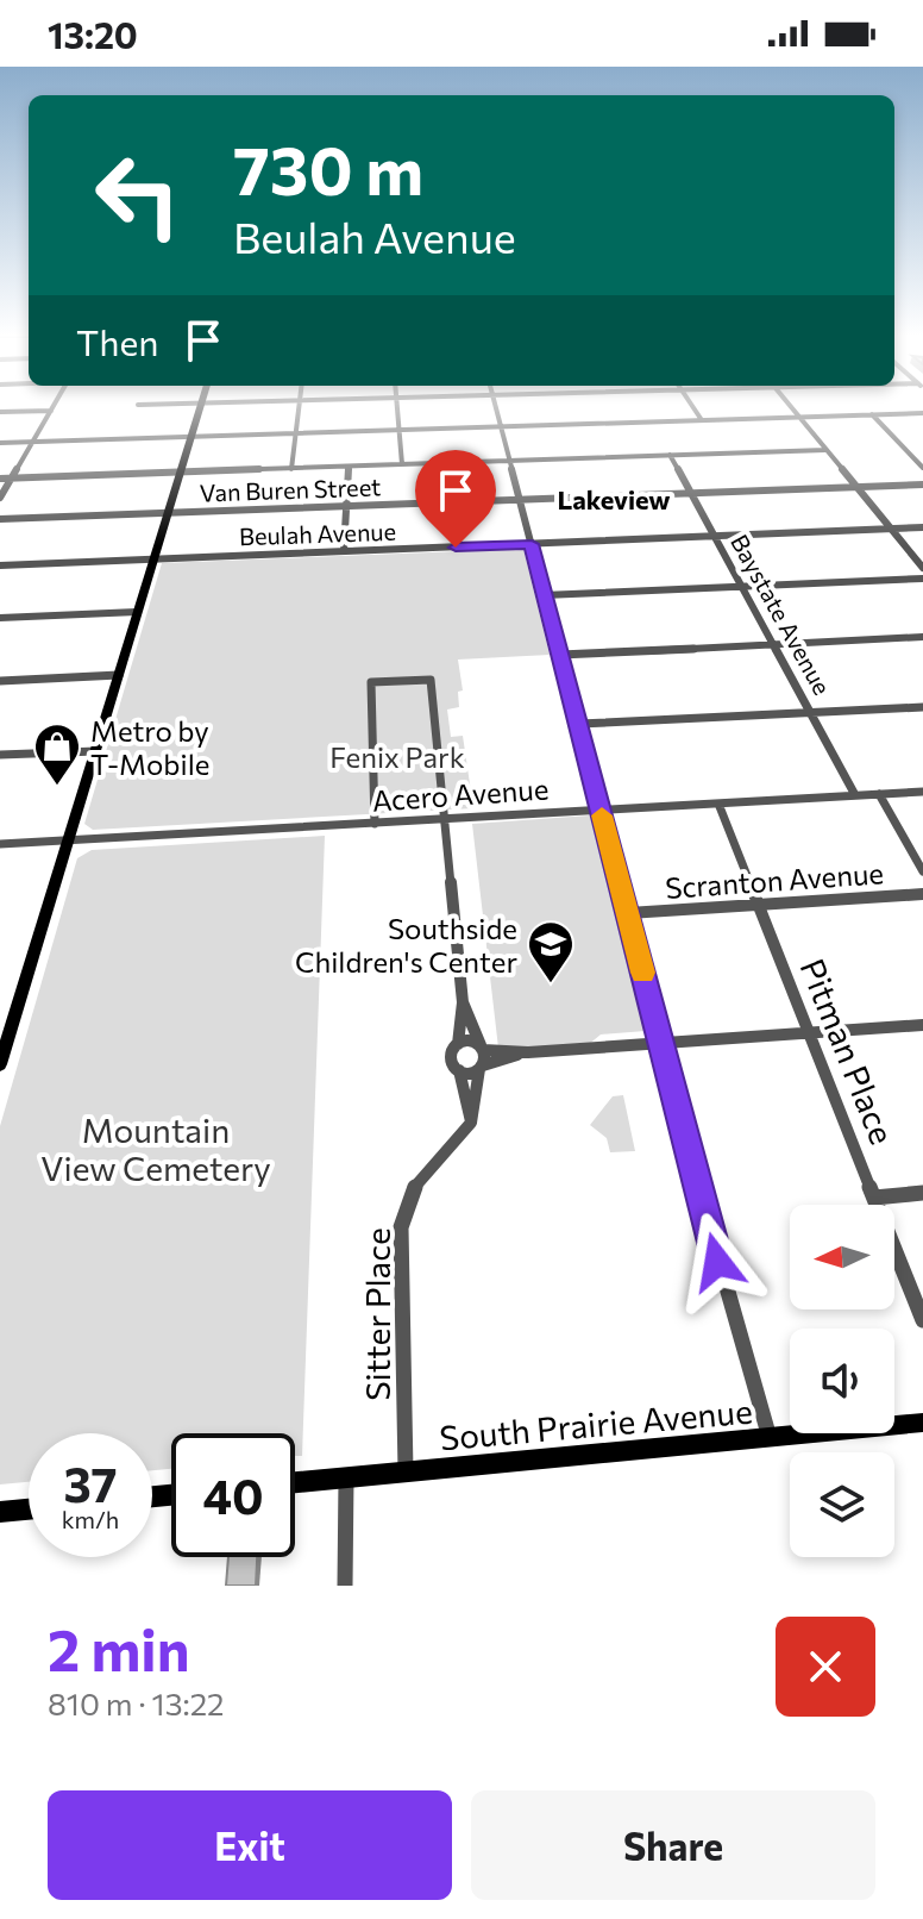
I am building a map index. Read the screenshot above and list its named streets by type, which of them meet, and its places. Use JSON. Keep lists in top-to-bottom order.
{
  "streets": {
    "main road": ["South Prairie Avenue"],
    "street": [
      "Van Buren Street",
      "Beulah Avenue",
      "Baystate Avenue",
      "Acero Avenue",
      "Scranton Avenue",
      "Pitman Place",
      "Sitter Place"
    ]
  },
  "crossings": [
    ["Van Buren Street", "Baystate Avenue"],
    ["Beulah Avenue", "Baystate Avenue"],
    ["Baystate Avenue", "Acero Avenue"],
    ["Acero Avenue", "Pitman Place"],
    ["Scranton Avenue", "Pitman Place"],
    ["Sitter Place", "South Prairie Avenue"]
  ],
  "districts": ["Lakeview"],
  "parks": ["Fenix Park", "Mountain View Cemetery"],
  "places": {
    "shop": ["Metro by T-Mobile"],
    "school or university": ["Southside Children's Center"]
  },
  "north": "left",
  "page": {
    "status": "13:20",
    "turn": ["730 m", "Beulah Avenue"],
    "then": "Then",
    "speed": "37 km/h",
    "limit": "40",
    "heading": ["2 min", "810 m · 13:22"],
    "buttons": ["Exit", "Share"]
  }
}
